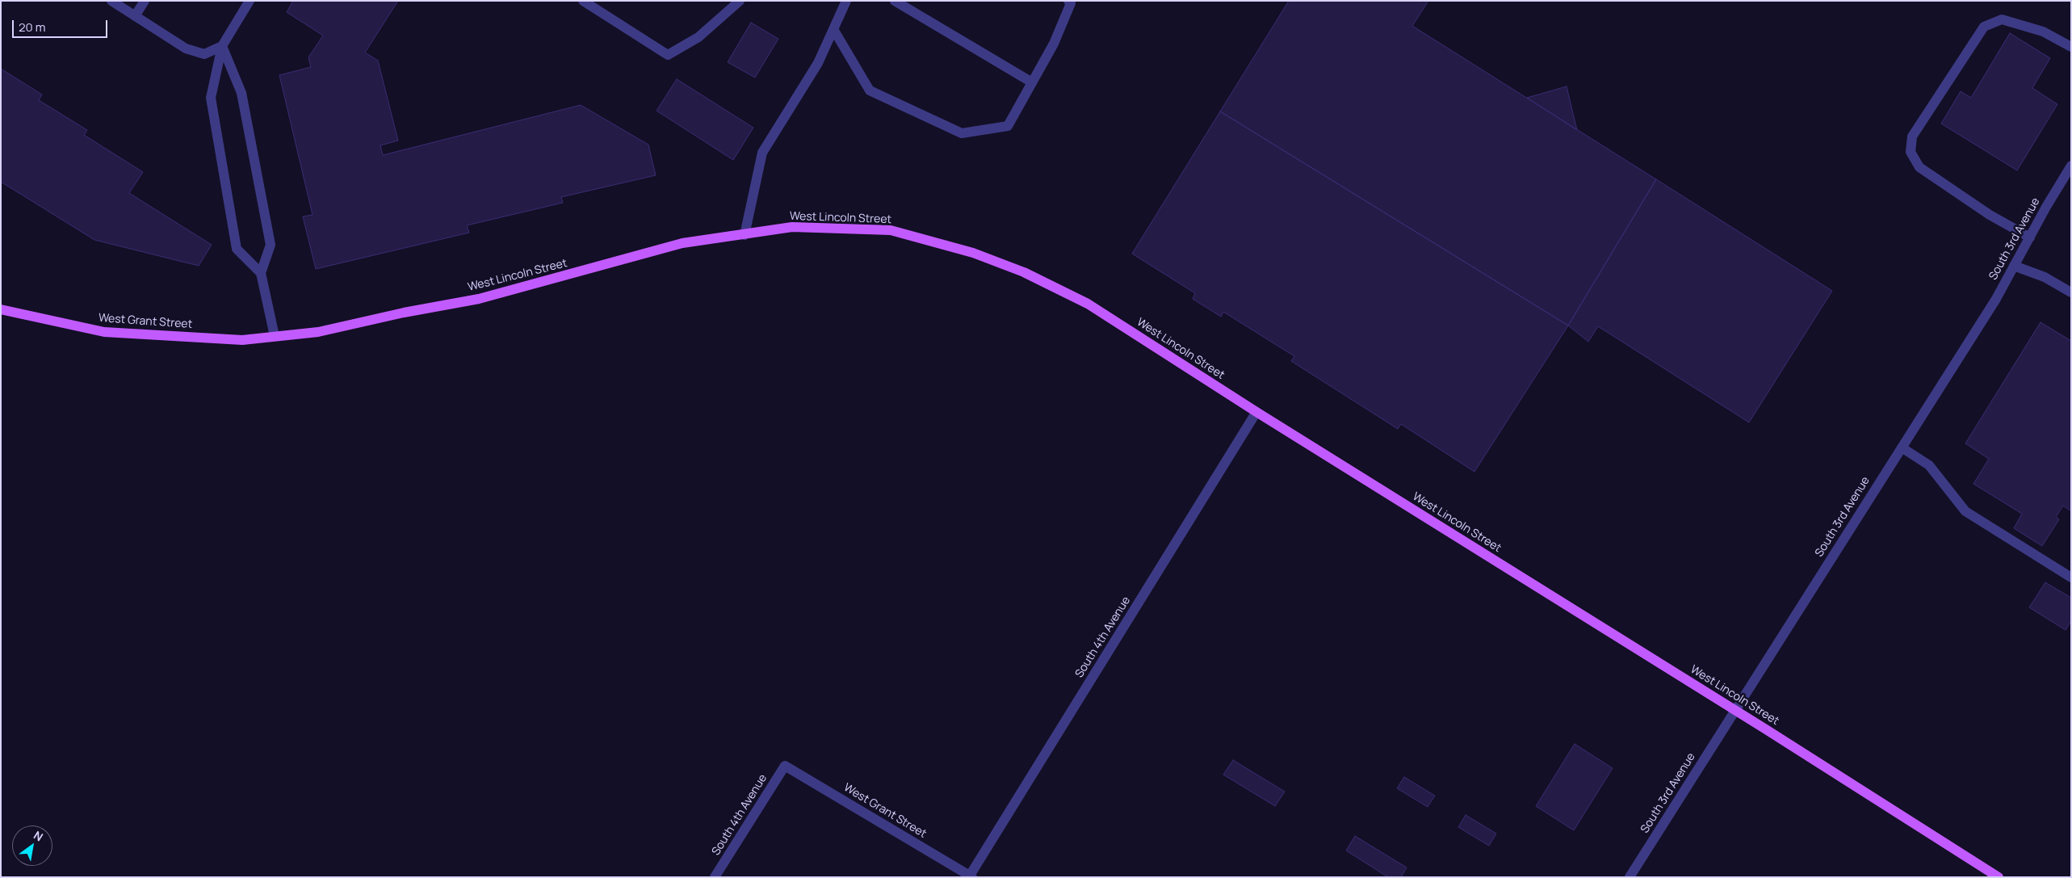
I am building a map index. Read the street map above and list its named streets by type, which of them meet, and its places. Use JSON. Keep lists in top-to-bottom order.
{
  "streets": {
    "main road": ["West Lincoln Street", "West Grant Street"],
    "street": ["South 3rd Avenue", "South 4th Avenue"]
  },
  "crossings": [
    ["West Lincoln Street", "South 3rd Avenue"],
    ["West Lincoln Street", "West Grant Street"],
    ["West Lincoln Street", "South 4th Avenue"],
    ["West Grant Street", "South 4th Avenue"]
  ],
  "scale_bar": "20 m",
  "north": "top right"
}
